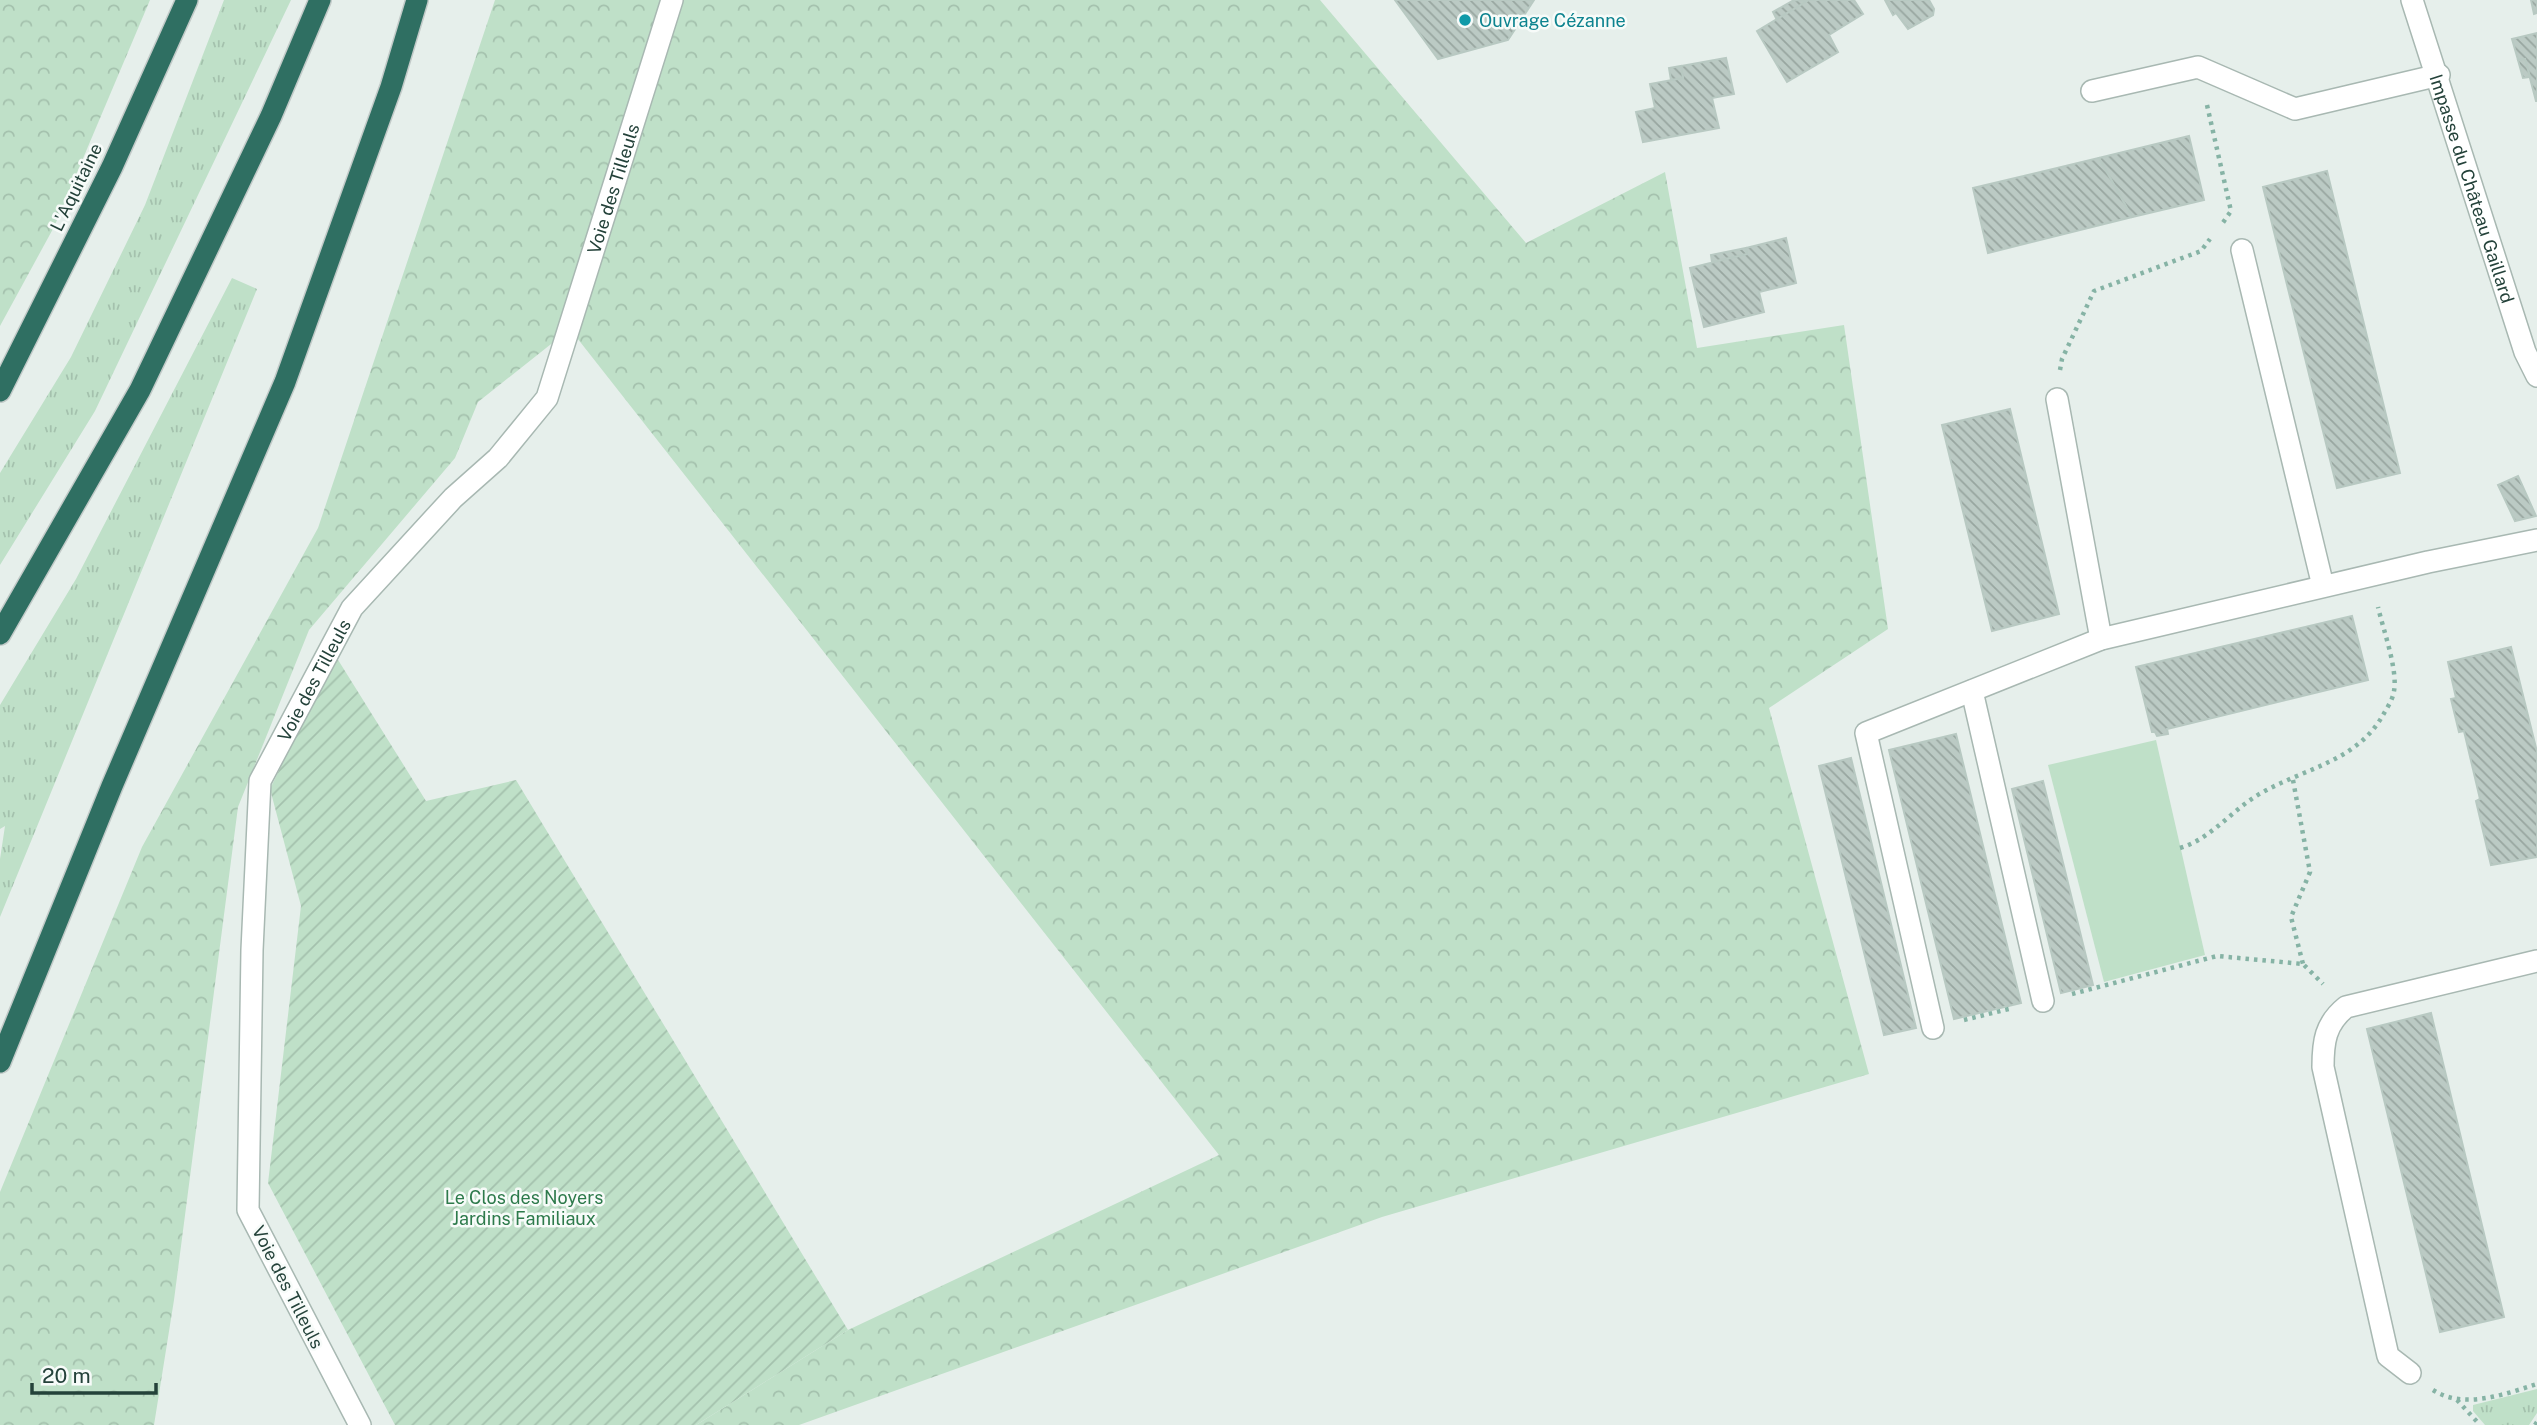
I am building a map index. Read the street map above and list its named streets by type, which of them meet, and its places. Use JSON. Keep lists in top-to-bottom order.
{
  "streets": {
    "highway": ["L'Aquitaine"],
    "street": ["Voie des Tilleuls", "Impasse du Château Gaillard"]
  },
  "parks": ["Le Clos des Noyers Jardins Familiaux"],
  "places": ["Ouvrage Cézanne"],
  "scale_bar": "20 m"
}
